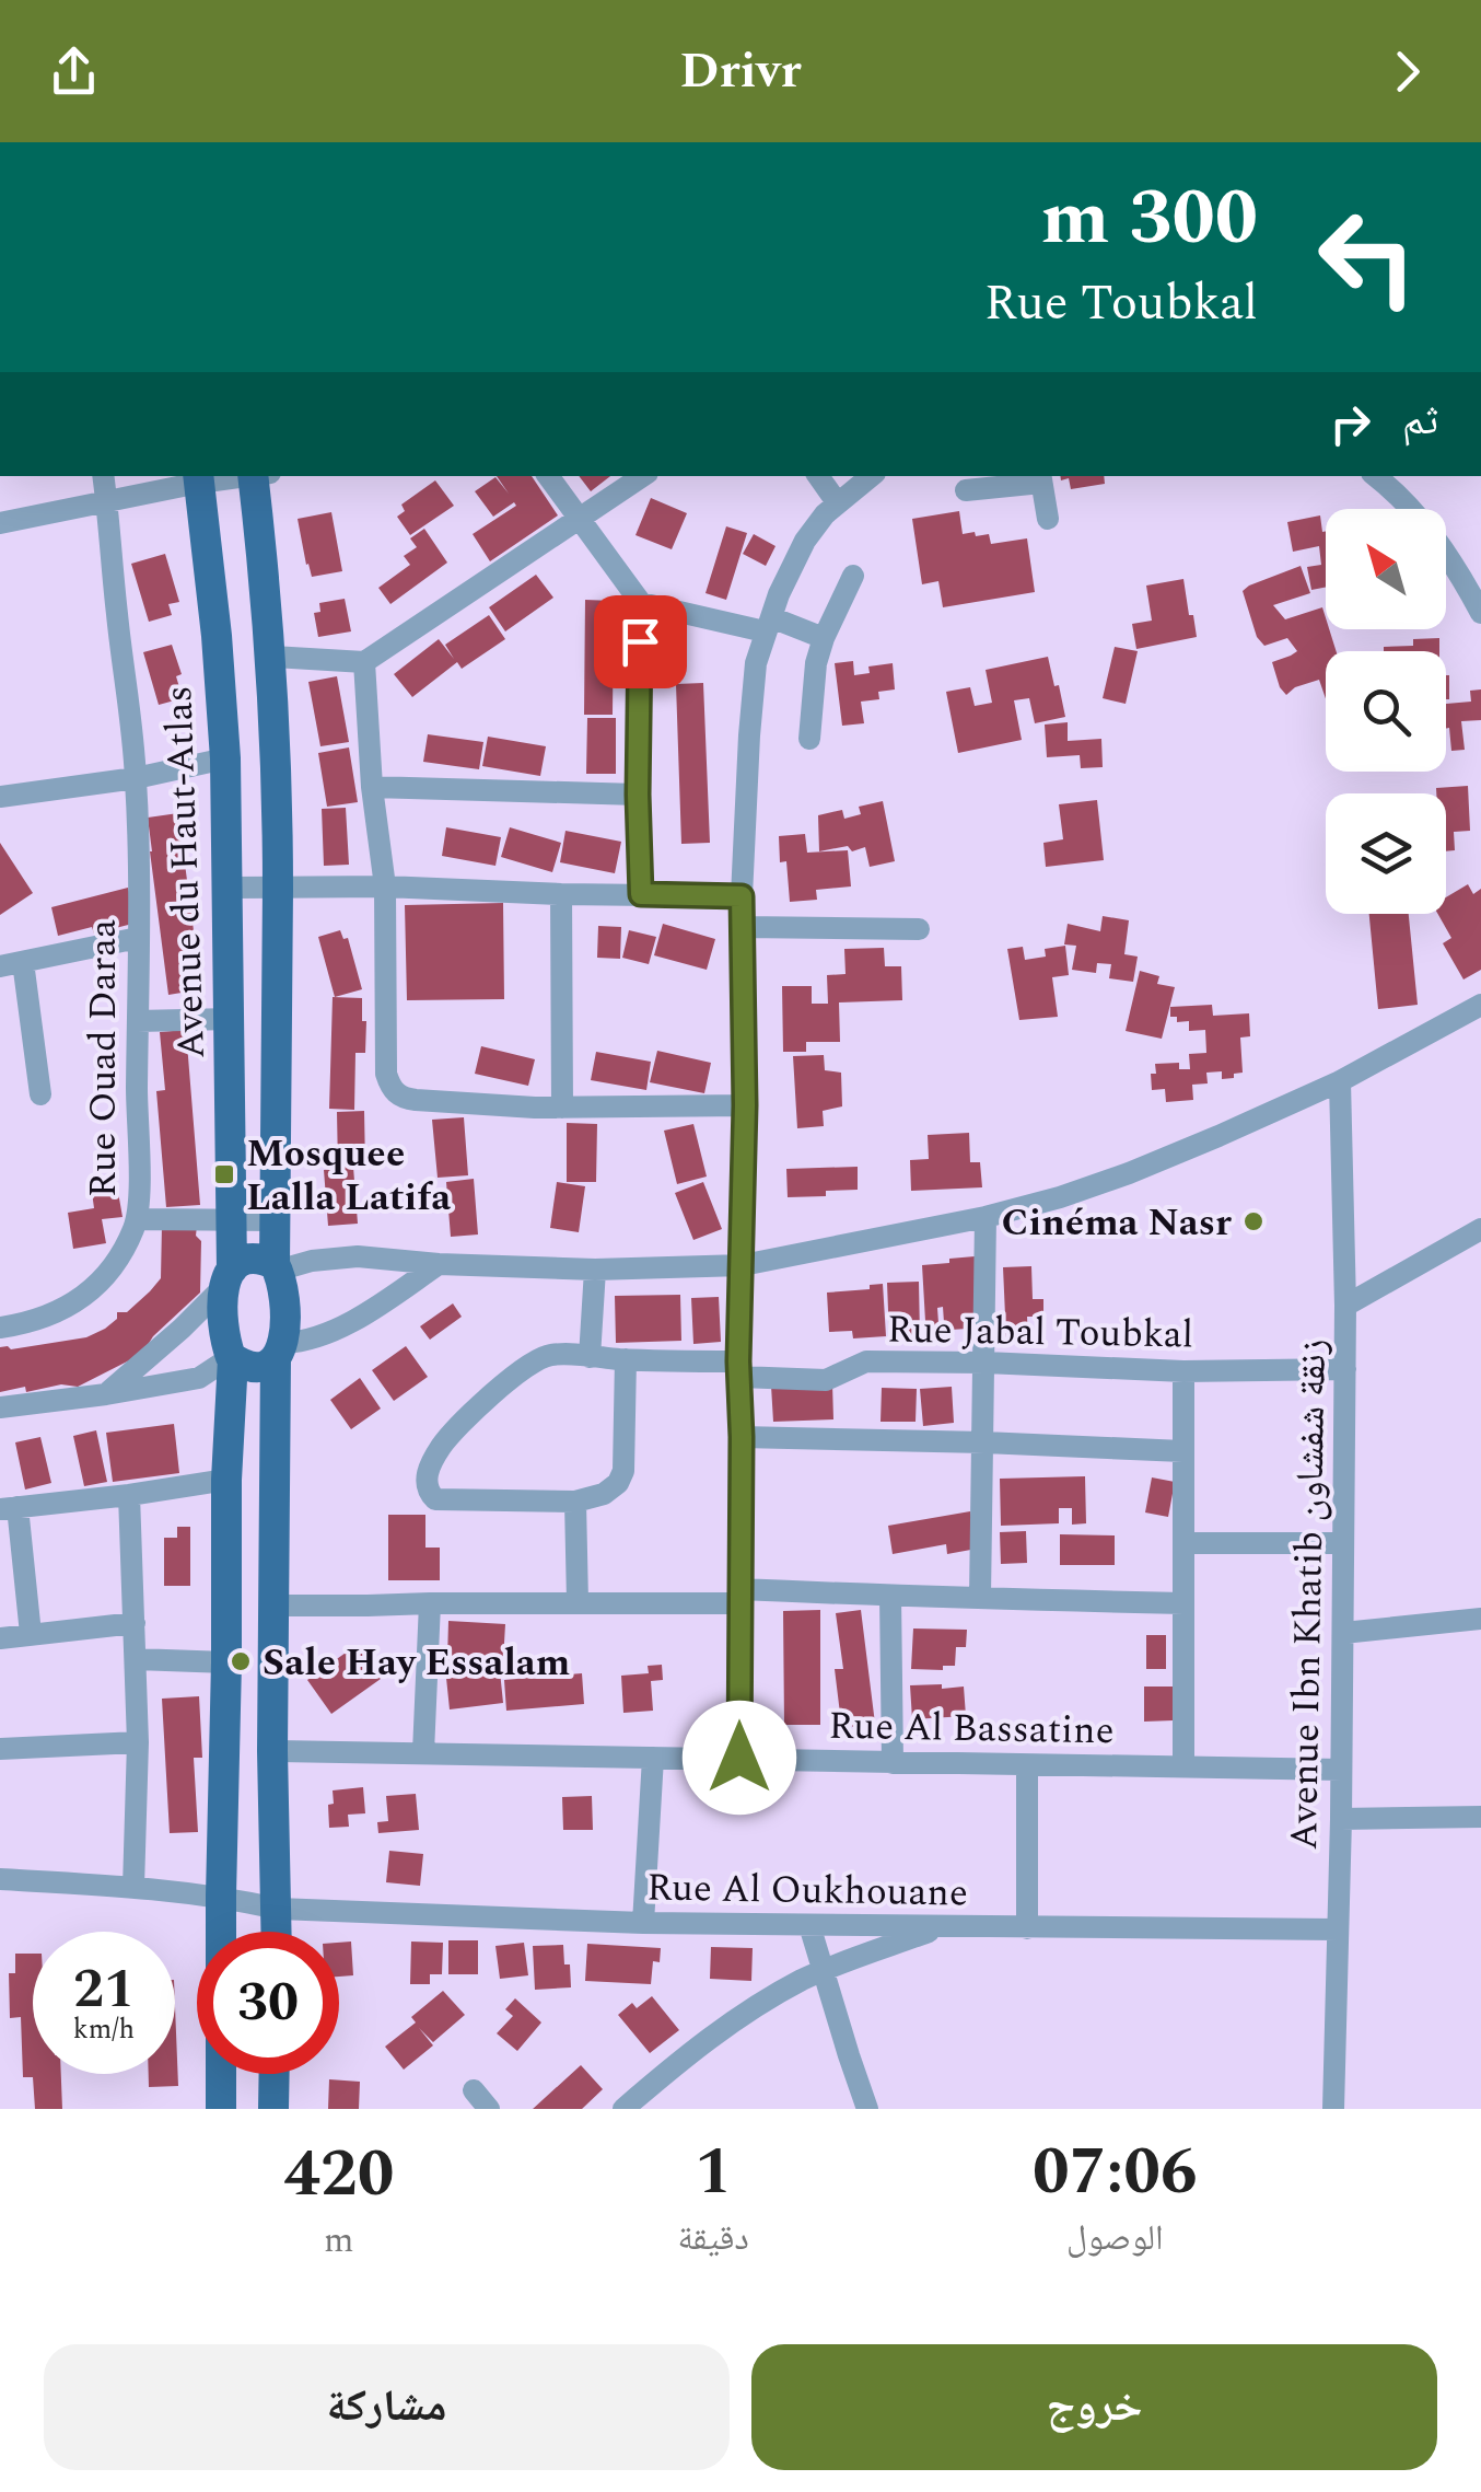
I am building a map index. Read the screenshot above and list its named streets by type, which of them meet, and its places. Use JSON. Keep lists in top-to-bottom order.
{
  "streets": {
    "main road": ["Avenue du Haut-Atlas"],
    "street": [
      "Rue Ouad Daraa",
      "Rue Jabal Toubkal",
      "Avenue Ibn Khatib زنقة شفشاون",
      "Rue Al Bassatine",
      "Rue Al Oukhouane"
    ]
  },
  "crossings": [
    ["Rue Jabal Toubkal", "Avenue Ibn Khatib زنقة شفشاون"],
    ["Avenue Ibn Khatib زنقة شفشاون", "Rue Al Bassatine"],
    ["Avenue Ibn Khatib زنقة شفشاون", "Rue Al Oukhouane"]
  ],
  "places": {
    "transit": ["Mosquee Lalla Latifa"],
    "other": ["Cinéma Nasr", "Sale Hay Essalam"]
  },
  "north": "top left",
  "page": {
    "header": "Drivr",
    "turn": ["300 m", "Rue Toubkal"],
    "then": "ثم",
    "speed": "21 km/h",
    "limit": "30",
    "eta": [
      "07:06",
      "الوصول",
      "1",
      "دقيقة",
      "420",
      "m"
    ],
    "buttons": ["خروج", "مشاركة"]
  }
}
